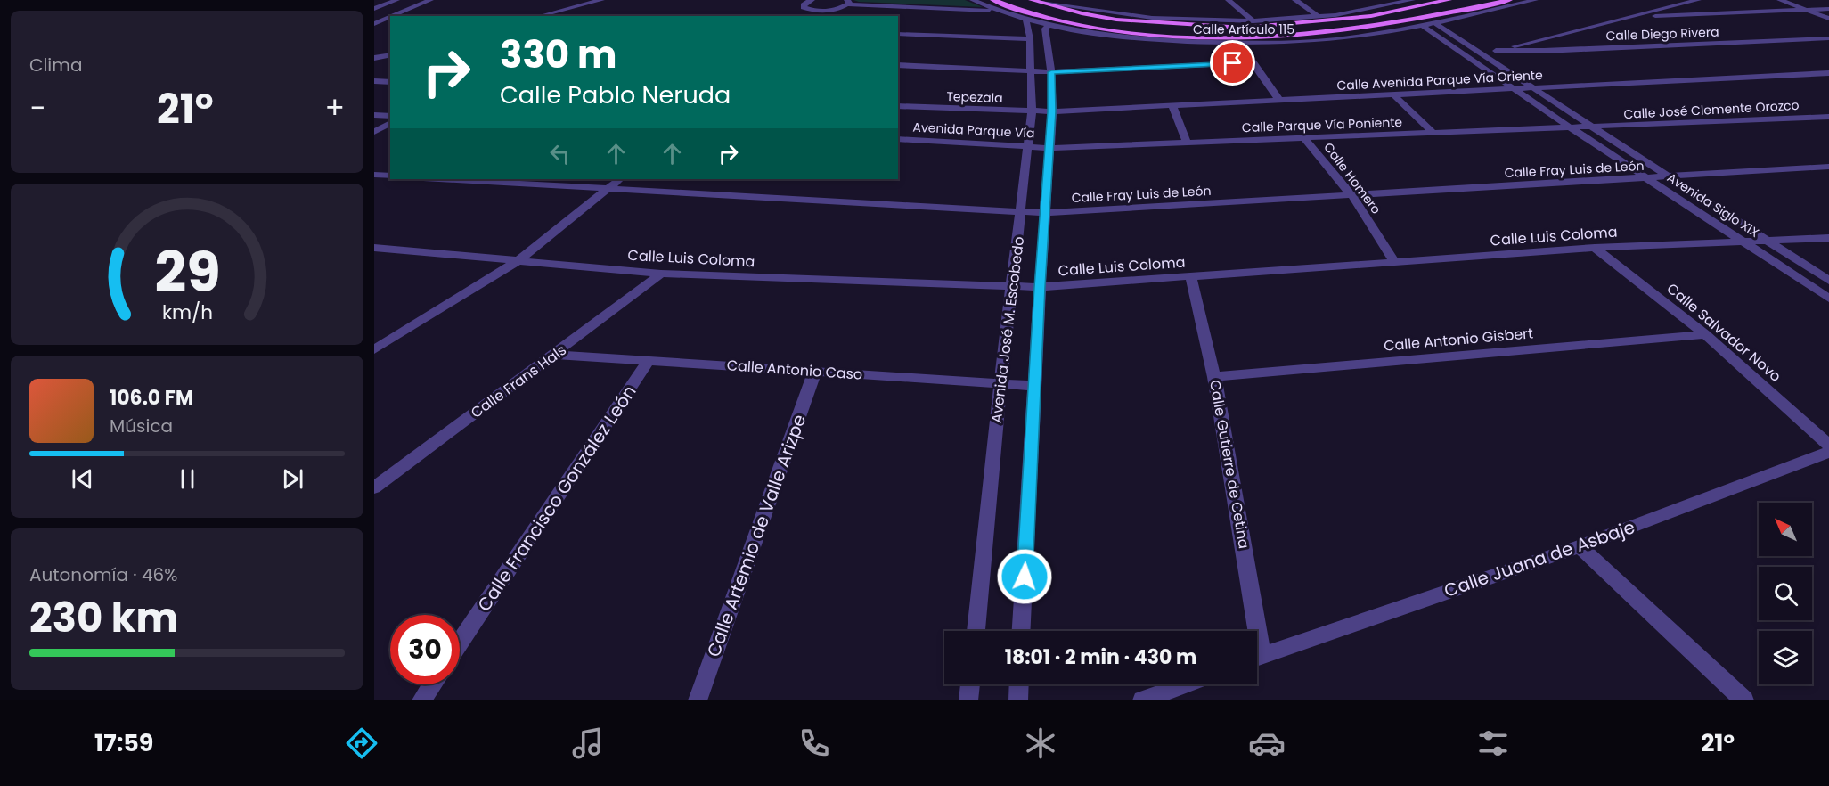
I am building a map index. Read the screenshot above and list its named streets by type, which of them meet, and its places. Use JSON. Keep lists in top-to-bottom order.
{
  "streets": {
    "street": [
      "Calle Artículo 115",
      "Calle Diego Rivera",
      "Calle Avenida Parque Vía Oriente",
      "Tepezala",
      "Calle José Clemente Orozco",
      "Calle Parque Vía Poniente",
      "Avenida Parque Vía",
      "Calle Fray Luis de León",
      "Calle Homero",
      "Avenida Siglo XIX",
      "Calle Luis Coloma",
      "Avenida José M. Escobedo",
      "Calle Salvador Novo",
      "Calle Antonio Gisbert",
      "Calle Antonio Caso",
      "Calle Frans Hals",
      "Calle Gutierre de Cetina",
      "Calle Francisco González León",
      "Calle Artemio de Valle Arizpe",
      "Calle Juana de Asbaje"
    ]
  },
  "crossings": [
    ["Calle Artículo 115", "Avenida Siglo XIX"],
    ["Calle Artículo 115", "Avenida José M. Escobedo"],
    ["Calle Avenida Parque Vía Oriente", "Tepezala"],
    ["Calle Avenida Parque Vía Oriente", "Avenida Siglo XIX"],
    ["Calle Avenida Parque Vía Oriente", "Avenida José M. Escobedo"],
    ["Tepezala", "Avenida José M. Escobedo"],
    ["Calle José Clemente Orozco", "Calle Parque Vía Poniente"],
    ["Calle José Clemente Orozco", "Avenida Siglo XIX"],
    ["Calle Parque Vía Poniente", "Avenida Parque Vía"],
    ["Calle Parque Vía Poniente", "Calle Homero"],
    ["Calle Parque Vía Poniente", "Avenida Siglo XIX"],
    ["Calle Parque Vía Poniente", "Avenida José M. Escobedo"],
    ["Avenida Parque Vía", "Avenida José M. Escobedo"],
    ["Calle Fray Luis de León", "Calle Homero"],
    ["Calle Fray Luis de León", "Avenida Siglo XIX"],
    ["Calle Fray Luis de León", "Avenida José M. Escobedo"],
    ["Calle Homero", "Calle Luis Coloma"],
    ["Avenida Siglo XIX", "Calle Luis Coloma"],
    ["Calle Luis Coloma", "Avenida José M. Escobedo"],
    ["Calle Luis Coloma", "Calle Salvador Novo"],
    ["Calle Luis Coloma", "Calle Frans Hals"],
    ["Calle Luis Coloma", "Calle Gutierre de Cetina"],
    ["Avenida José M. Escobedo", "Calle Antonio Caso"],
    ["Calle Salvador Novo", "Calle Antonio Gisbert"],
    ["Calle Antonio Gisbert", "Calle Gutierre de Cetina"],
    ["Calle Antonio Caso", "Calle Frans Hals"],
    ["Calle Antonio Caso", "Calle Francisco González León"],
    ["Calle Antonio Caso", "Calle Artemio de Valle Arizpe"]
  ],
  "north": "top left",
  "page": {
    "tile": [
      "Clima",
      ["Autonomía · 46%", "230 km"]
    ],
    "turn": ["330 m", "Calle Pablo Neruda"],
    "heat": ["−", "21°", "+"],
    "song": ["106.0 FM", "Música"],
    "limit": "30",
    "trip": "18:01 · 2 min · 430 m",
    "tabs": ["17:59", "21°"],
    "gauge": ["29", "km/h"]
  }
}
